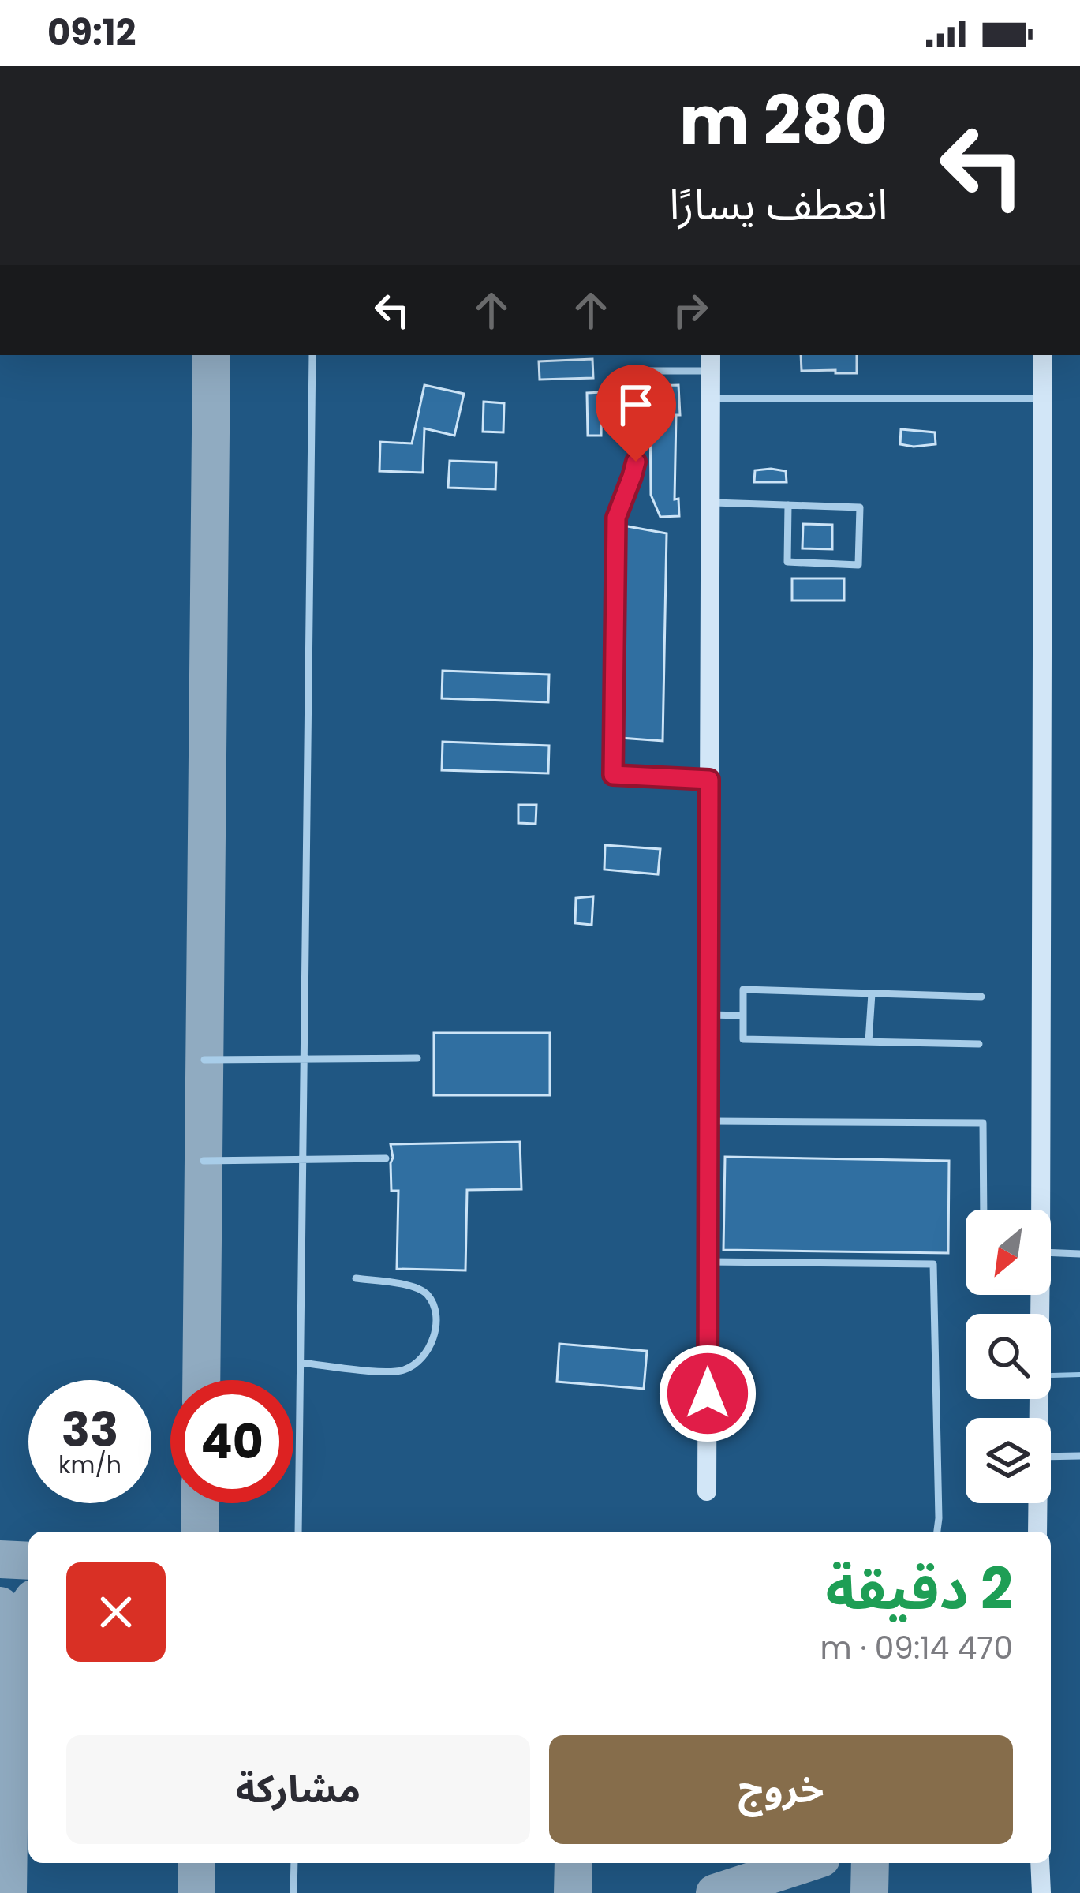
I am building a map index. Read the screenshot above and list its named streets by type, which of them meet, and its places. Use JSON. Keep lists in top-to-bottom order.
{
  "north": "bottom left",
  "page": {
    "status": "09:12",
    "turn": ["280 m", "انعطف يسارًا"],
    "speed": "33 km/h",
    "limit": "40",
    "heading": ["2 دقيقة", "470 m · 09:14"],
    "buttons": ["خروج", "مشاركة"]
  }
}
